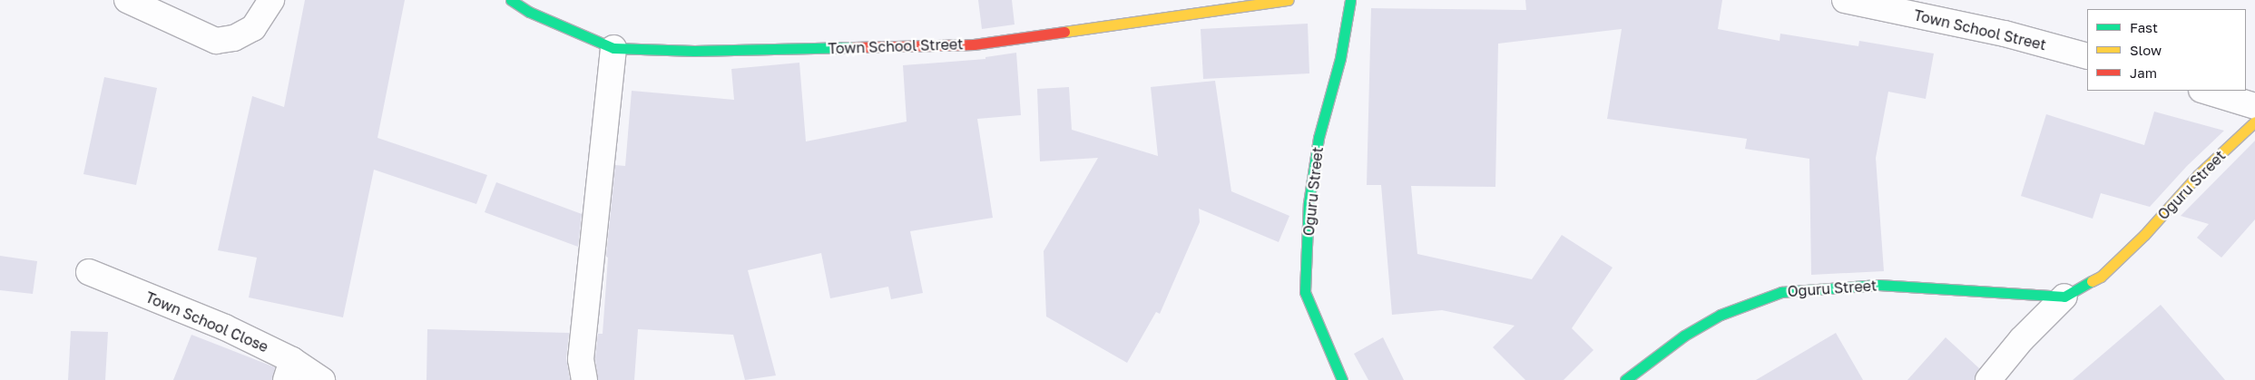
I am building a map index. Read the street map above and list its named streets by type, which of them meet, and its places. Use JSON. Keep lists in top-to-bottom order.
{
  "streets": {
    "street": ["Town School Street", "Oguru Street", "Town School Close"]
  },
  "legend": ["Fast", "Slow", "Jam"]
}
